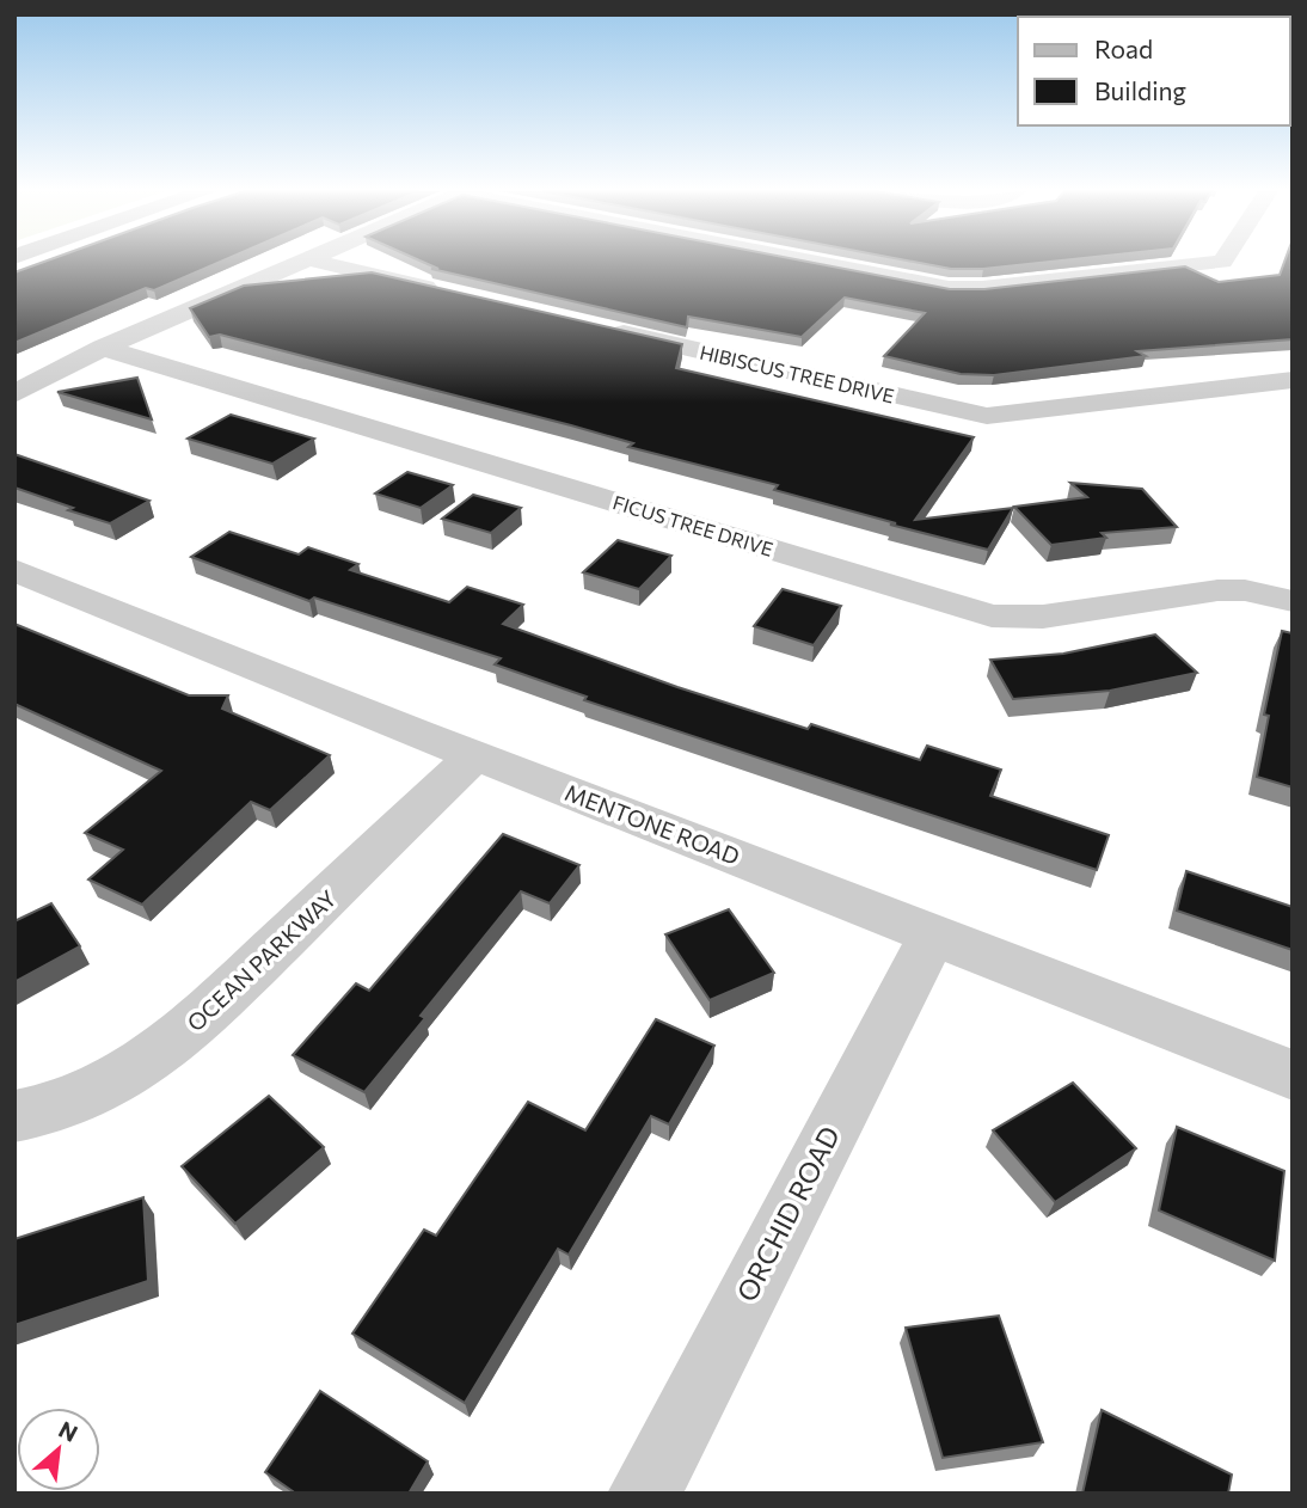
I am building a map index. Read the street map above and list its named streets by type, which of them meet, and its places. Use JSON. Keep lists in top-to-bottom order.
{
  "streets": {
    "street": [
      "HIBISCUS TREE DRIVE",
      "FICUS TREE DRIVE",
      "MENTONE ROAD",
      "OCEAN PARKWAY",
      "ORCHID ROAD"
    ]
  },
  "crossings": [
    ["MENTONE ROAD", "OCEAN PARKWAY"],
    ["MENTONE ROAD", "ORCHID ROAD"]
  ],
  "legend": ["Road", "Building"],
  "north": "top right"
}
